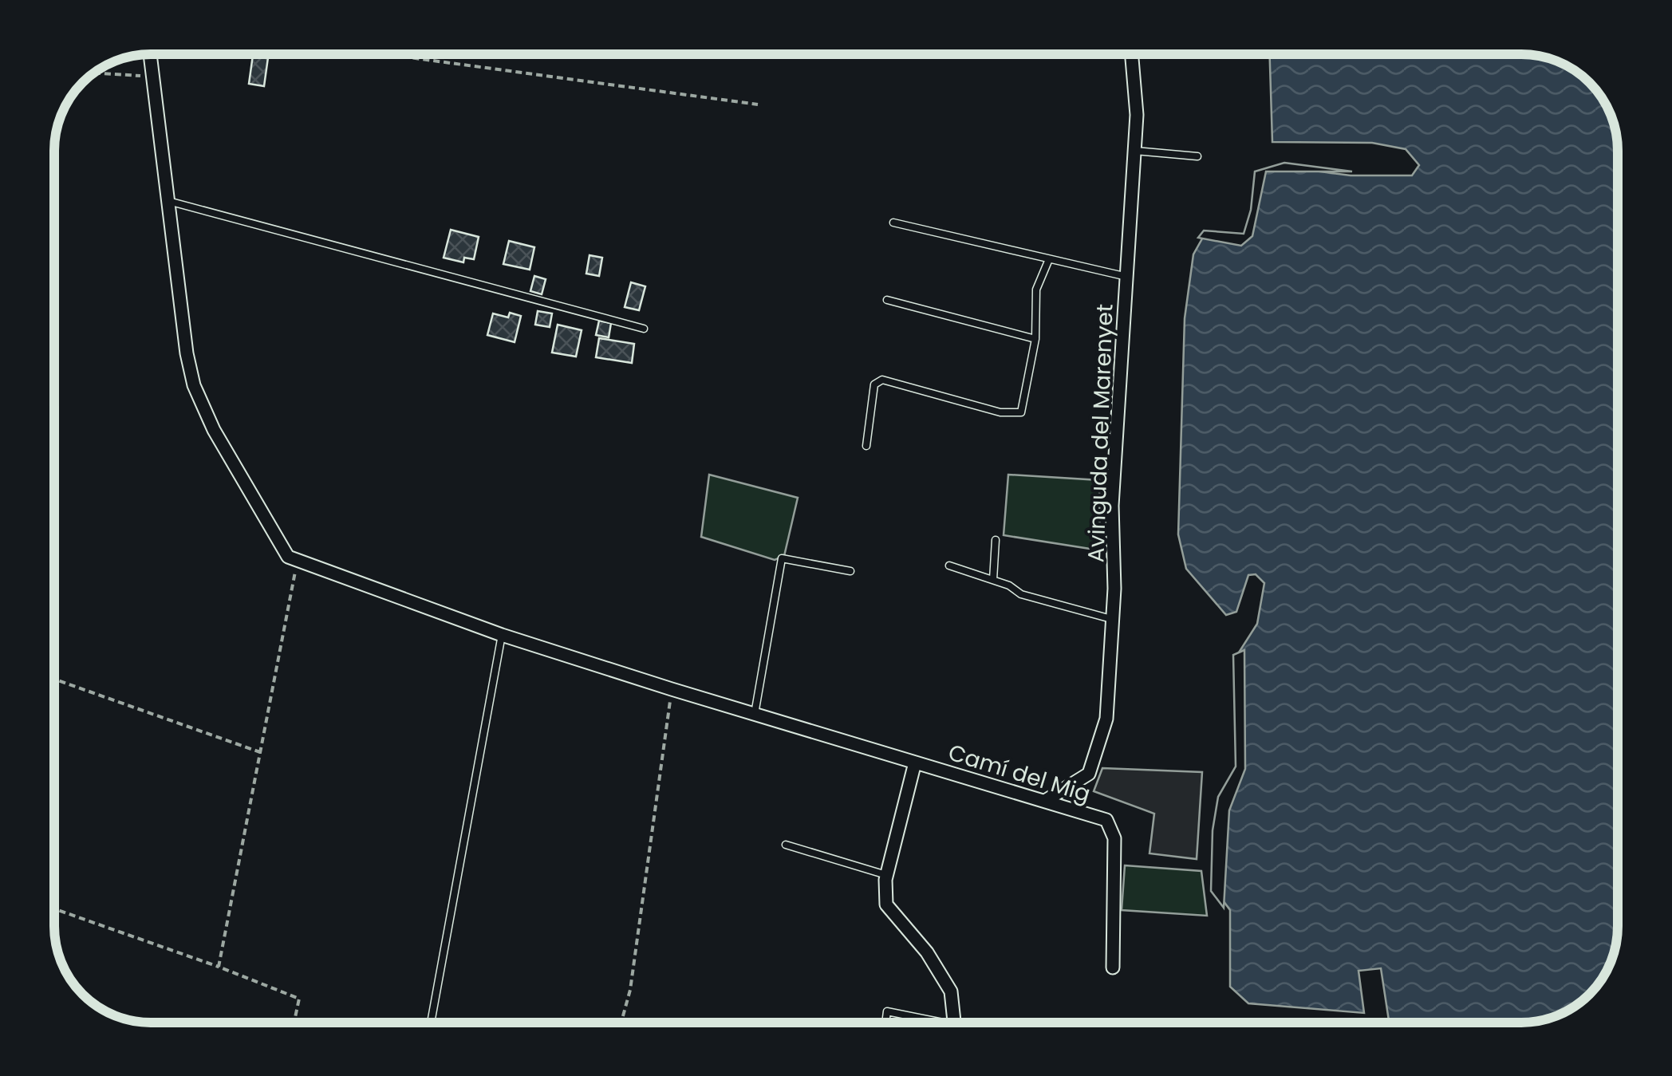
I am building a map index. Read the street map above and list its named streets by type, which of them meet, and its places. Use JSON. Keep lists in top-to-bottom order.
{
  "streets": {
    "street": ["Avinguda del Marenyet", "Camí del Mig"]
  },
  "crossings": [
    ["Avinguda del Marenyet", "Camí del Mig"]
  ]
}
